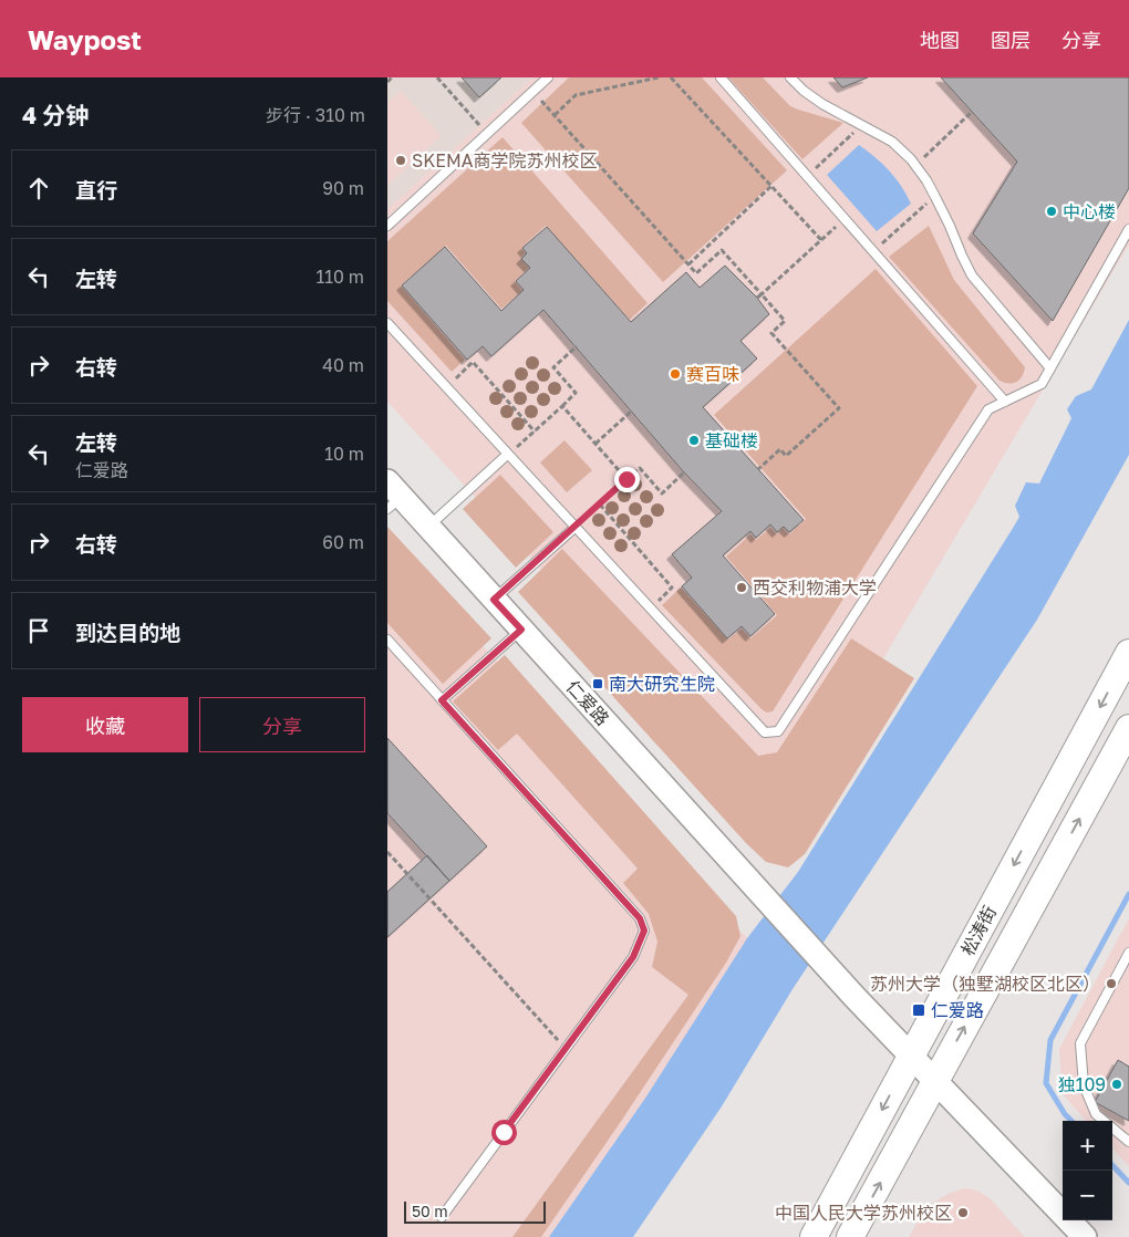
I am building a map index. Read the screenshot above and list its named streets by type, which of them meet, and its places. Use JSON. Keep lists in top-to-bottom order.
{
  "streets": {
    "main road": ["仁爱路", "松涛街"]
  },
  "crossings": [
    ["仁爱路", "松涛街"]
  ],
  "places": {
    "other": [
      "SKEMA商学院苏州校区",
      "中心楼",
      "赛百味",
      "基础楼",
      "西交利物浦大学",
      "苏州大学（独墅湖校区北区）",
      "独109",
      "中国人民大学苏州校区"
    ],
    "transit": ["南大研究生院", "仁爱路"]
  },
  "scale_bar": "50 m",
  "page": {
    "header": "Waypost",
    "nav": ["地图", "图层", "分享"],
    "heading": ["4 分钟", "步行 · 310 m"],
    "list": [
      ["直行", "90 m"],
      ["左转", "110 m"],
      ["右转", "40 m"],
      ["左转", "仁爱路", "10 m"],
      ["右转", "60 m"],
      "到达目的地"
    ],
    "buttons": ["收藏", "分享"],
    "map_buttons": ["+", "−"],
    "scale": "50 m"
  }
}
